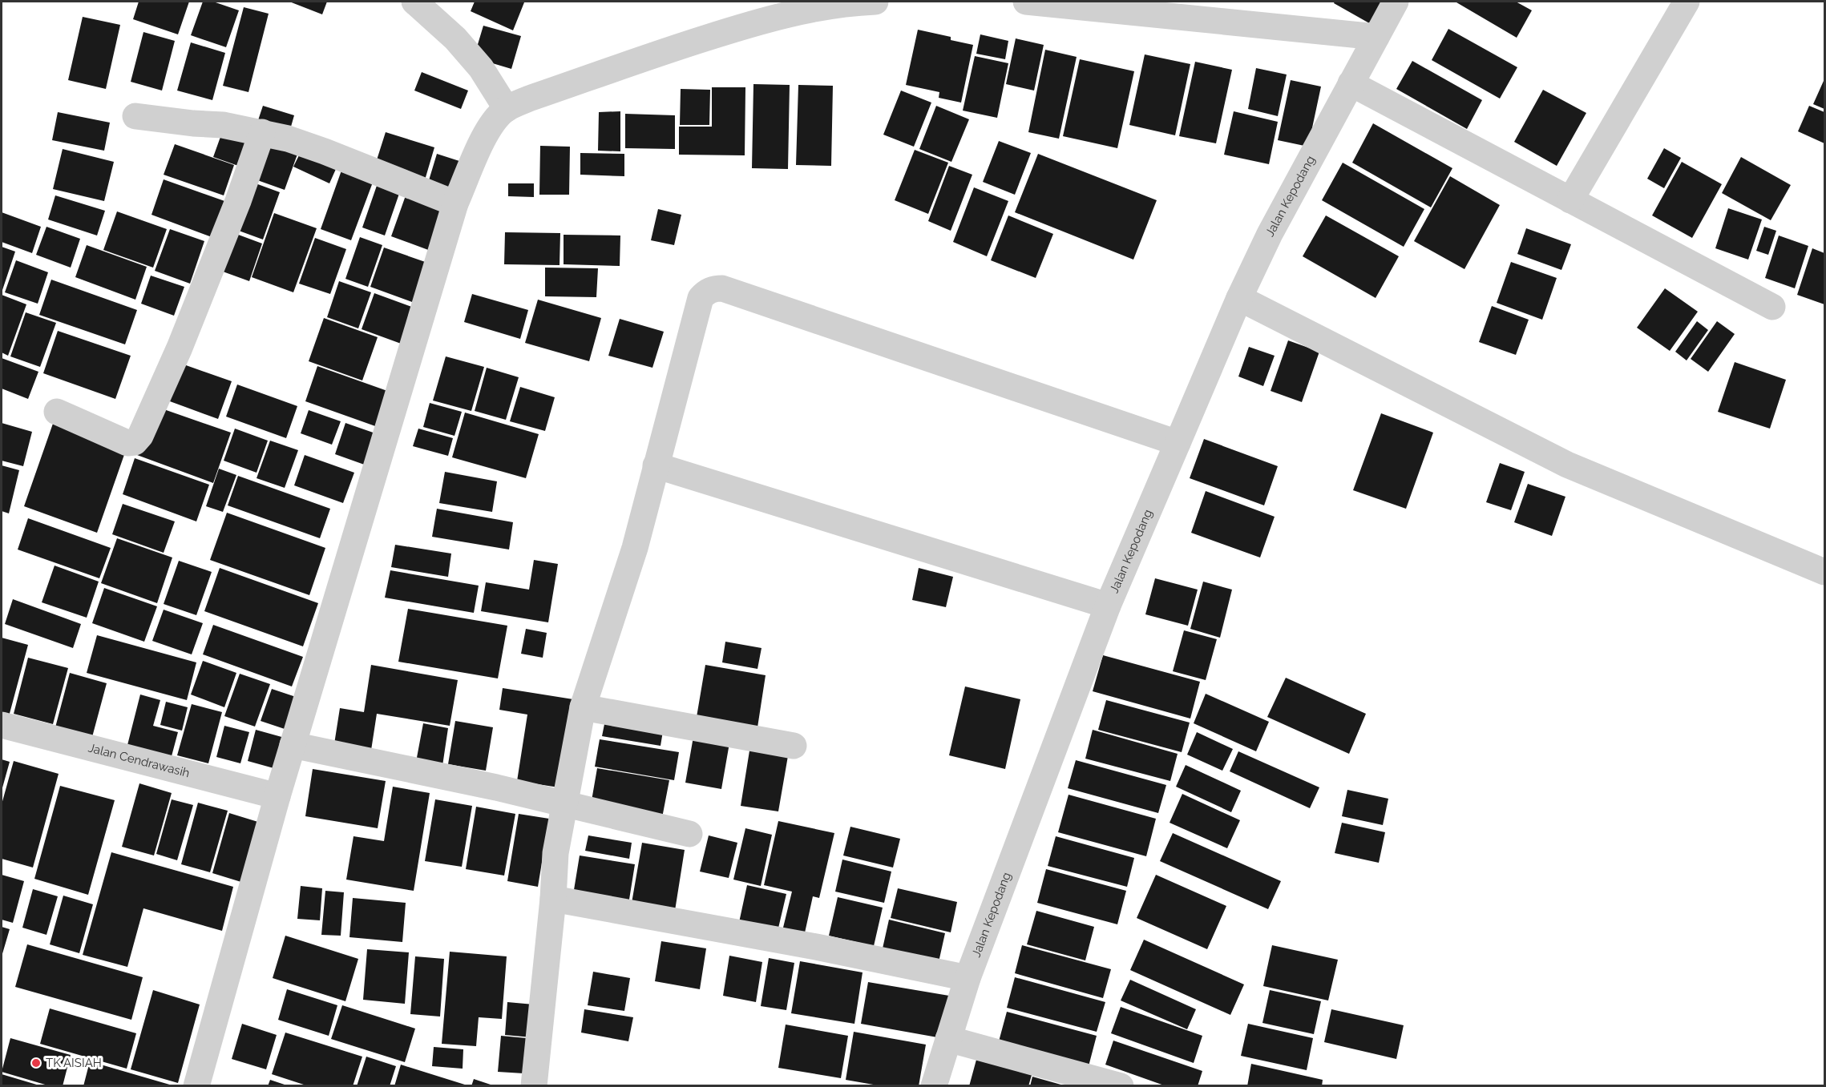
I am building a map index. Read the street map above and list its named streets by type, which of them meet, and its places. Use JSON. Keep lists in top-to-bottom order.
{
  "streets": {
    "street": ["Jalan Kepodang", "Jalan Cendrawasih"]
  },
  "places": ["TK AISIAH"]
}
